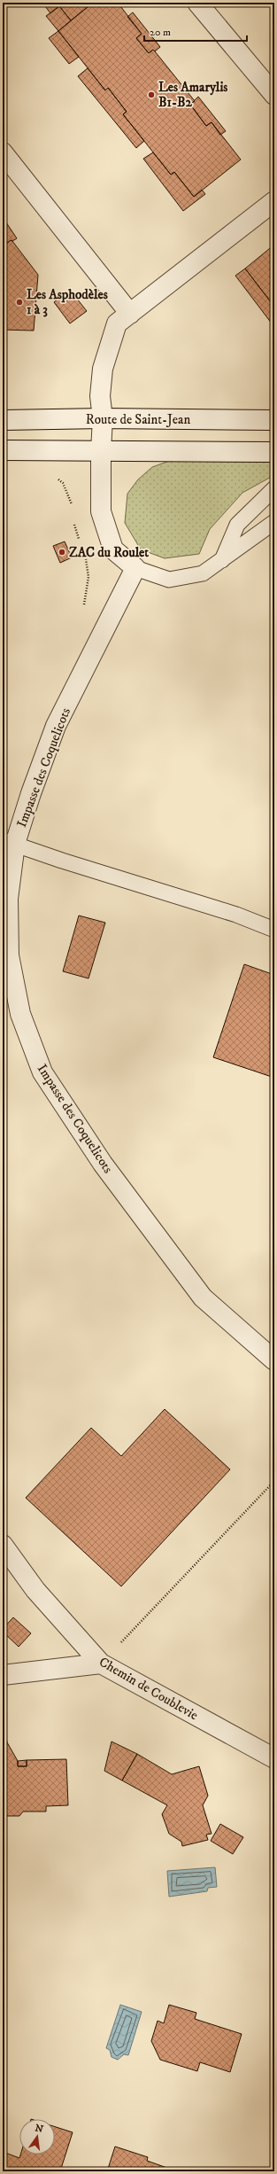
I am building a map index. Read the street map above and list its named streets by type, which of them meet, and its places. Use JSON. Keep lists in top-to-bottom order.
{
  "streets": {
    "street": ["Route de Saint-Jean", "Impasse des Coquelicots", "Chemin de Coublevie"]
  },
  "places": ["Les Amarylis B1-B2", "Les Asphodèles 1 à 3", "ZAC du Roulet"],
  "scale_bar": "20 m",
  "north": "top"
}
